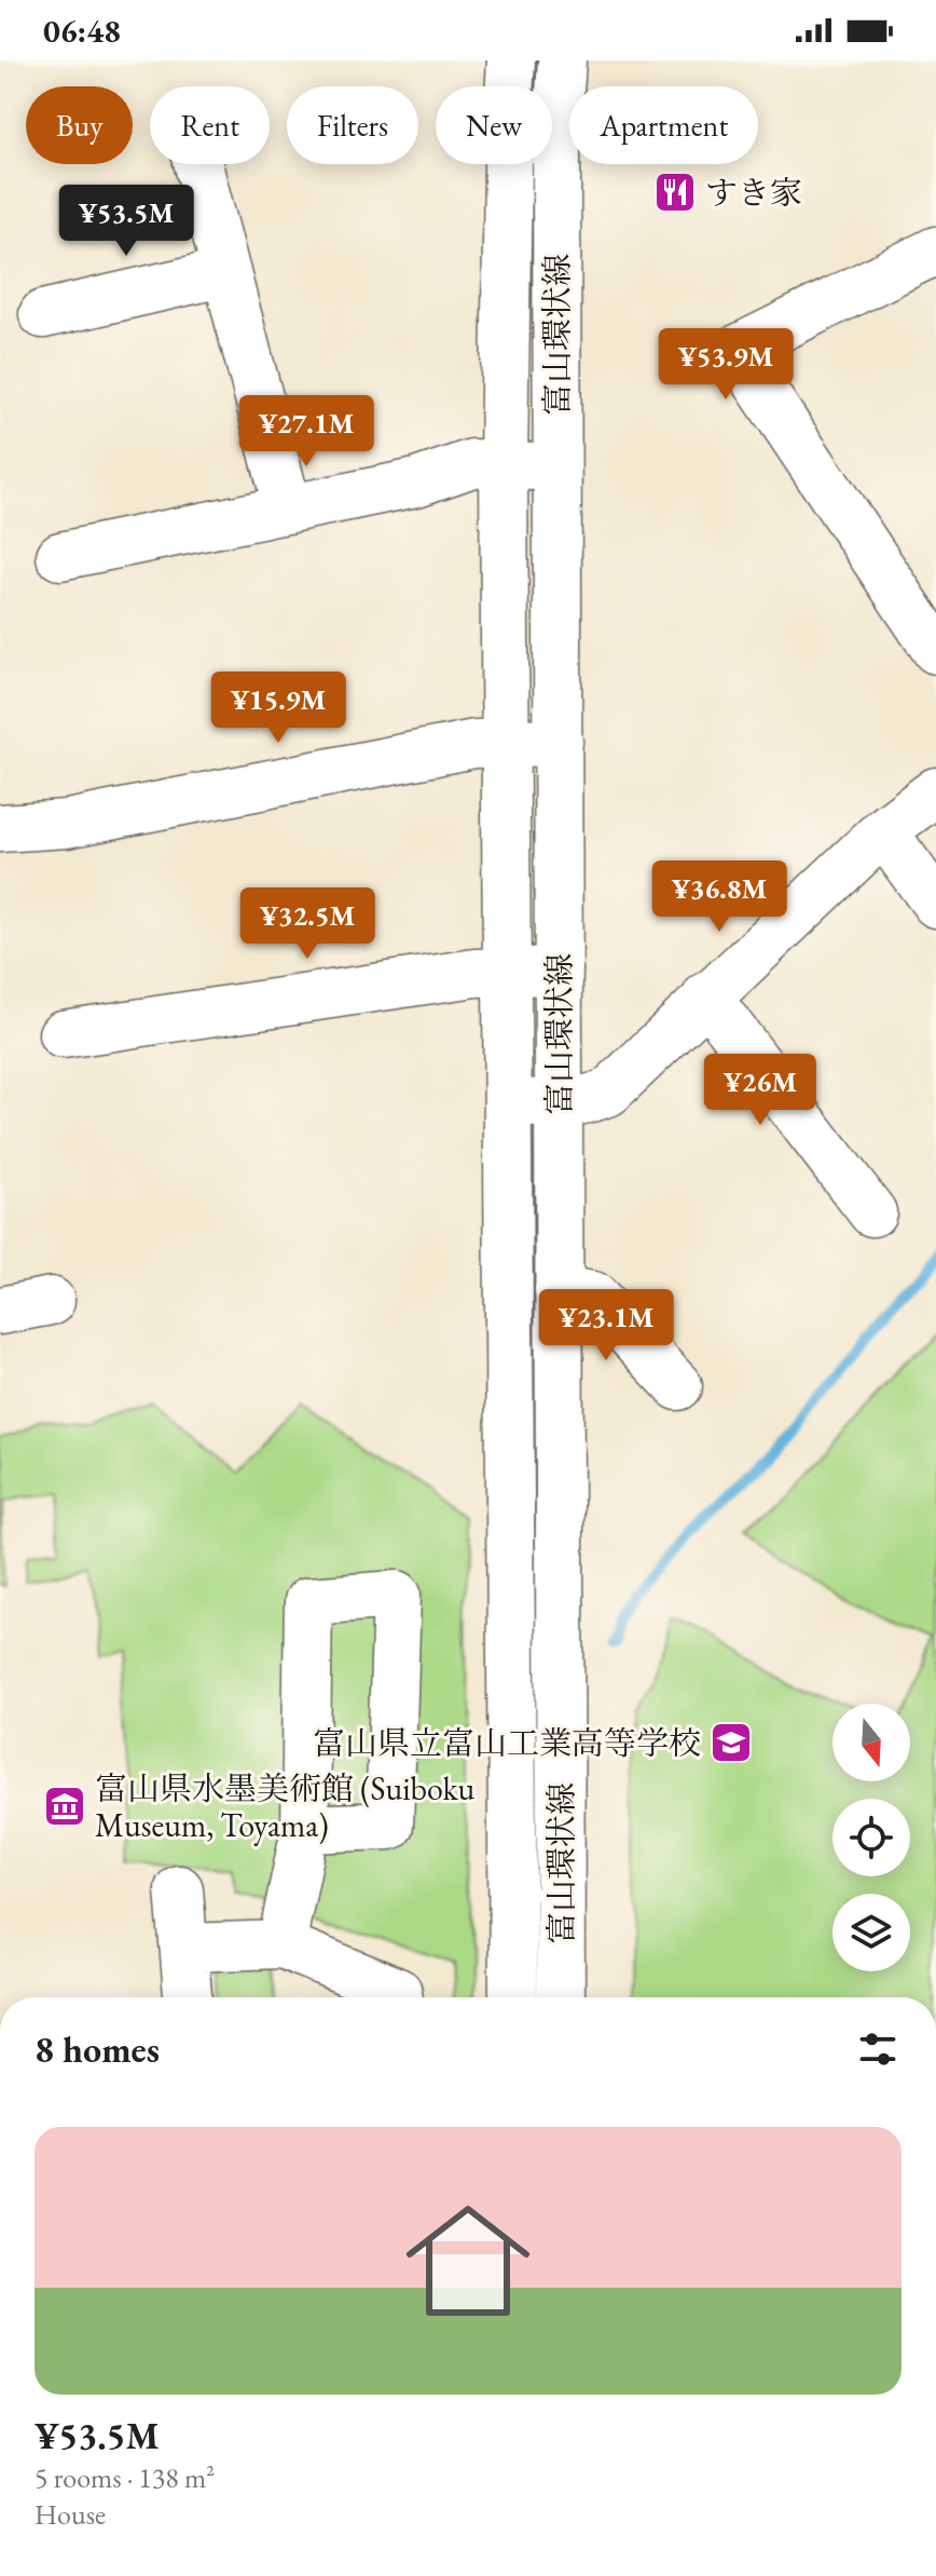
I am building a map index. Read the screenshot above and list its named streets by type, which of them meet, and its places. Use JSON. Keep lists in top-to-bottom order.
{
  "streets": {
    "main road": ["富山環状線"]
  },
  "places": {
    "restaurant": ["すき家"],
    "school or university": ["富山県立富山工業高等学校"],
    "museum": ["富山県水墨美術館 (Suiboku Museum, Toyama)"]
  },
  "north": "bottom",
  "page": {
    "status": "06:48",
    "chip": [
      "Buy",
      "Rent",
      "Filters",
      "New",
      "Apartment"
    ],
    "price": [
      "¥53.5M",
      "¥53.9M",
      "¥27.1M",
      "¥15.9M",
      "¥36.8M",
      "¥32.5M",
      "¥26M",
      "¥23.1M"
    ],
    "heading": "8 homes",
    "list": [
      {
        "name": "¥53.5M",
        "note": "5 rooms · 138 m² · House"
      }
    ]
  }
}
